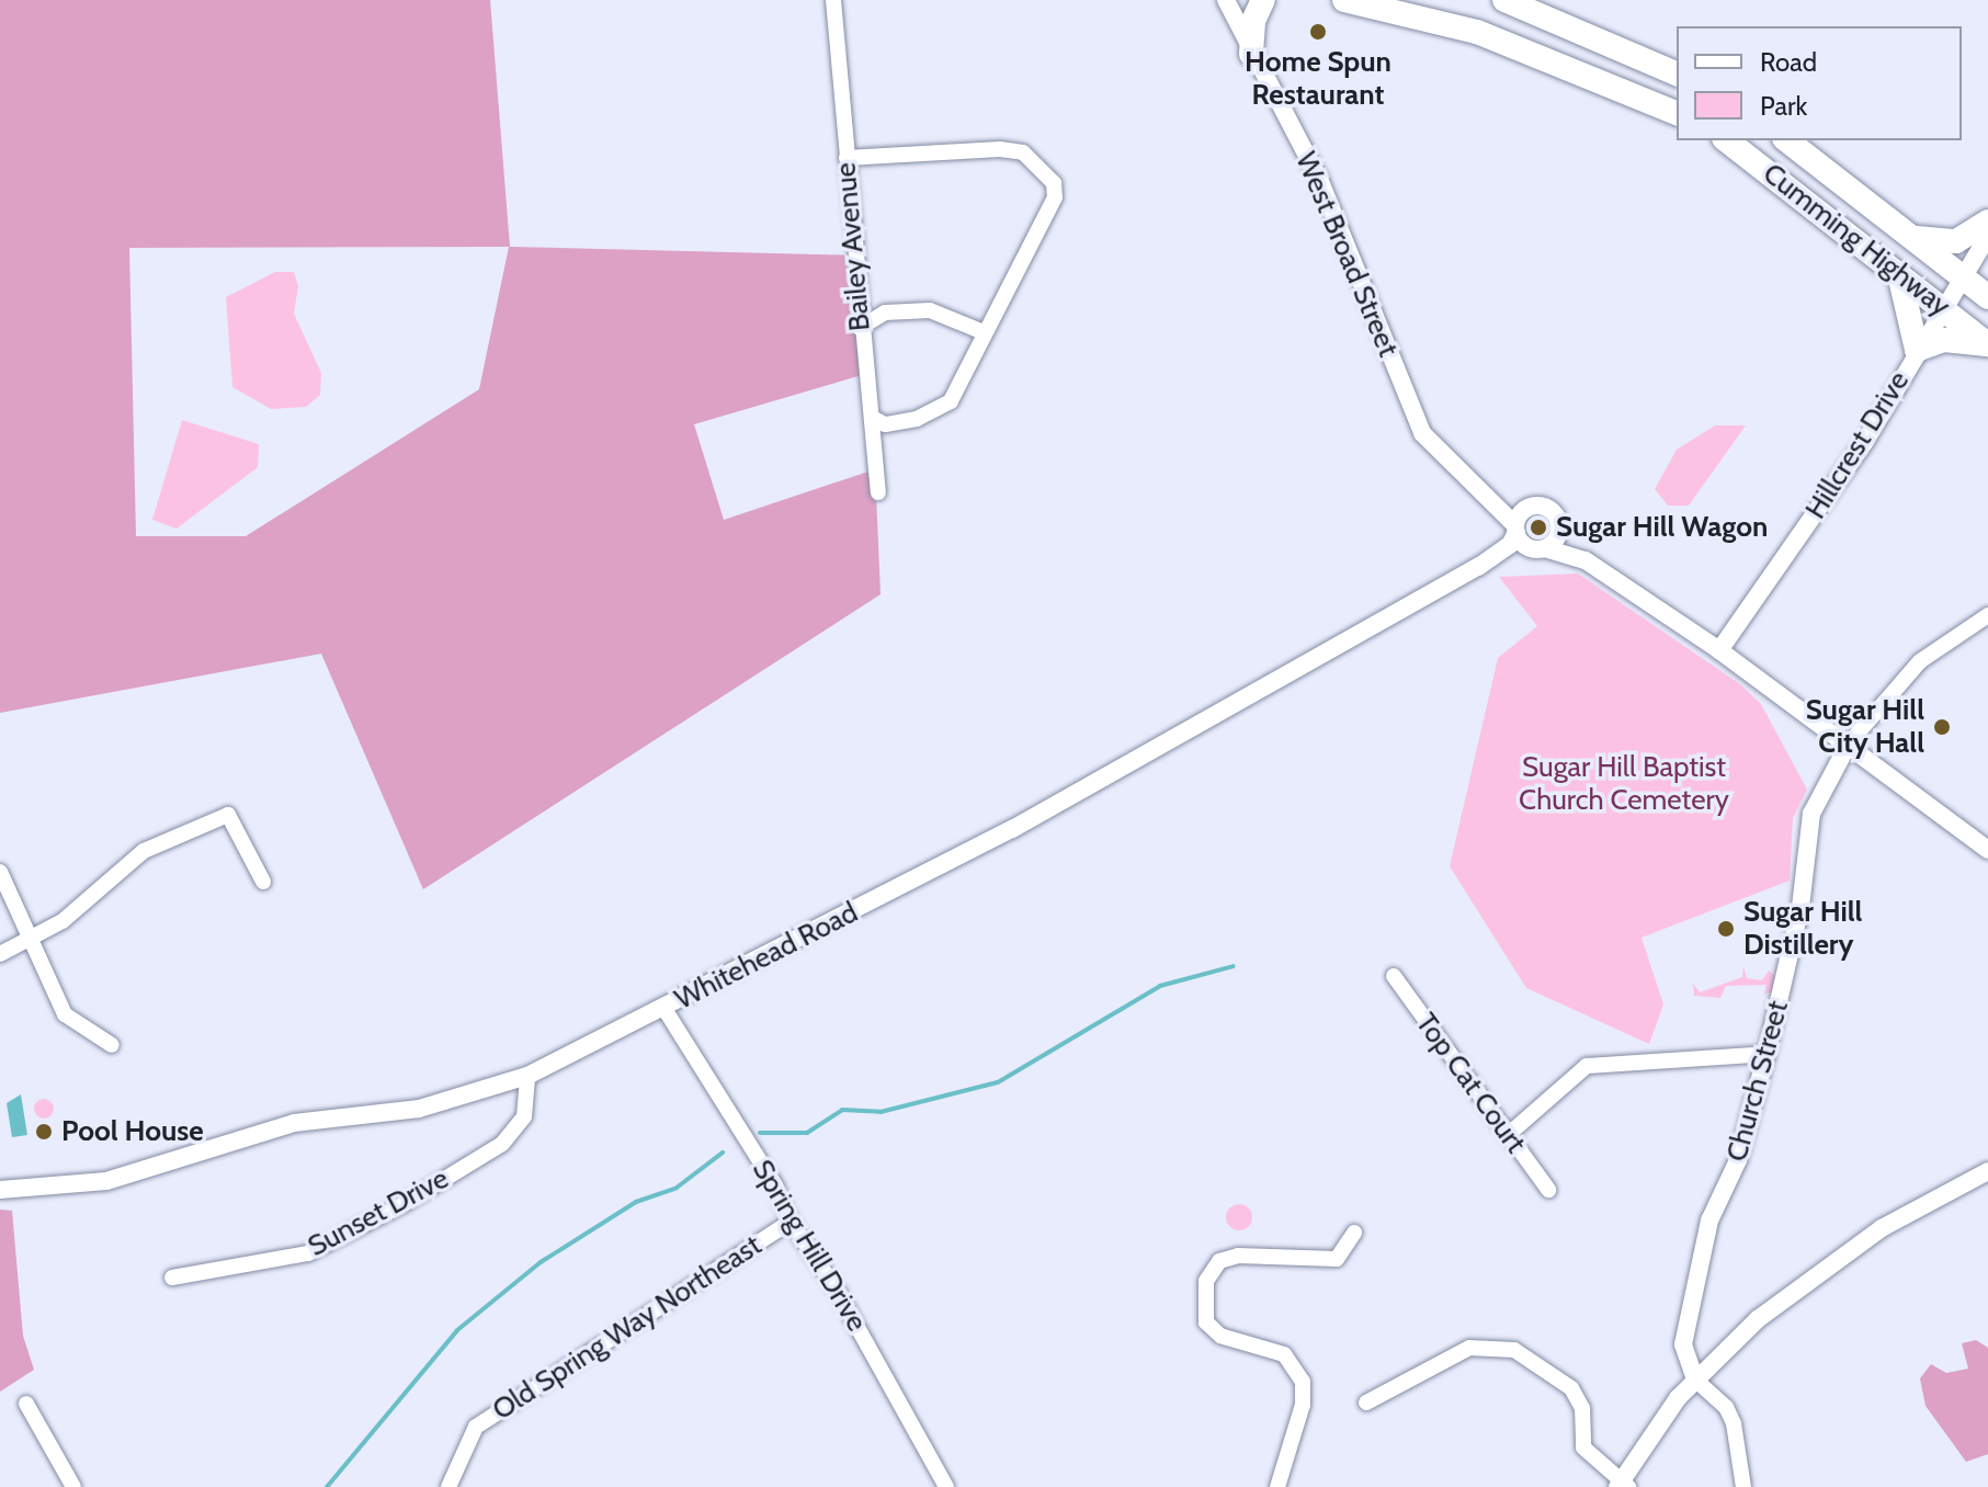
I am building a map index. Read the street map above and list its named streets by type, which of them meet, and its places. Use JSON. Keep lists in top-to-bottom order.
{
  "streets": {
    "highway": ["Cumming Highway"],
    "street": [
      "Bailey Avenue",
      "West Broad Street",
      "Hillcrest Drive",
      "Whitehead Road",
      "Church Street",
      "Top Cat Court",
      "Sunset Drive",
      "Spring Hill Drive",
      "Old Spring Way Northeast"
    ]
  },
  "crossings": [
    ["Cumming Highway", "Hillcrest Drive"],
    ["West Broad Street", "Whitehead Road"],
    ["Whitehead Road", "Sunset Drive"],
    ["Whitehead Road", "Spring Hill Drive"],
    ["Spring Hill Drive", "Old Spring Way Northeast"]
  ],
  "parks": ["Sugar Hill Baptist Church Cemetery"],
  "places": [
    "Home Spun Restaurant",
    "Sugar Hill Wagon",
    "Sugar Hill City Hall",
    "Sugar Hill Distillery",
    "Pool House"
  ],
  "legend": ["Road", "Park"]
}
